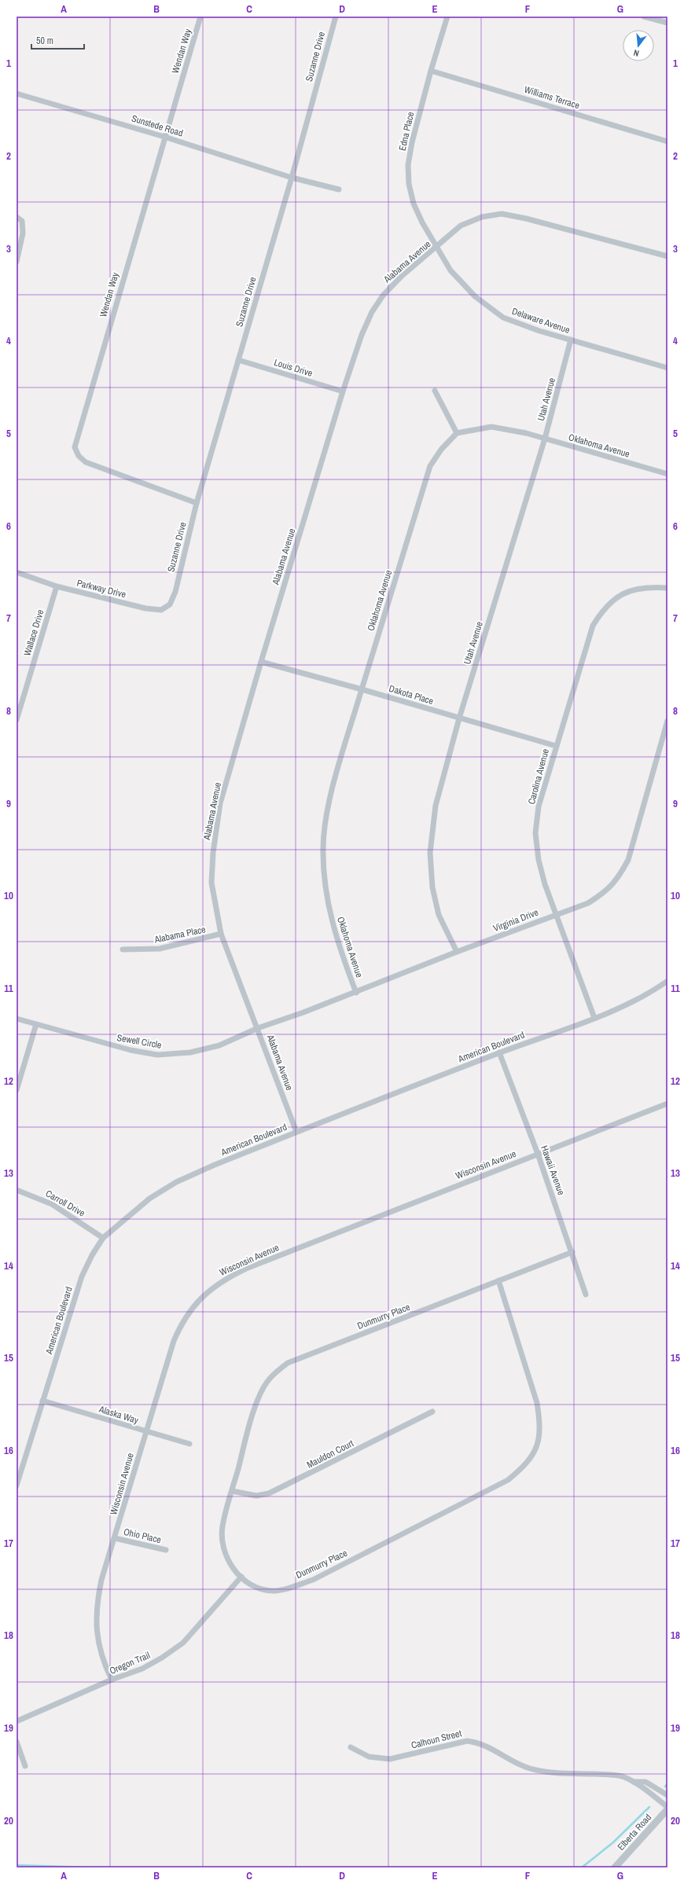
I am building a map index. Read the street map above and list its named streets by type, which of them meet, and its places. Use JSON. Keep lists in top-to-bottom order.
{
  "streets": {
    "street": [
      "Wendan Way",
      "Suzanne Drive",
      "Williams Terrace",
      "Sunstede Road",
      "Edna Place",
      "Alabama Avenue",
      "Delaware Avenue",
      "Louis Drive",
      "Utah Avenue",
      "Oklahoma Avenue",
      "Parkway Drive",
      "Wallace Drive",
      "Dakota Place",
      "Carolina Avenue",
      "Virginia Drive",
      "Alabama Place",
      "Sewell Circle",
      "American Boulevard",
      "Wisconsin Avenue",
      "Hawaii Avenue",
      "Carroll Drive",
      "Dunmurry Place",
      "Alaska Way",
      "Mauldon Court",
      "Ohio Place",
      "Oregon Trail",
      "Calhoun Street",
      "Elberta Road"
    ]
  },
  "crossings": [
    ["Wendan Way", "Suzanne Drive"],
    ["Wendan Way", "Sunstede Road"],
    ["Suzanne Drive", "Sunstede Road"],
    ["Suzanne Drive", "Louis Drive"],
    ["Suzanne Drive", "Parkway Drive"],
    ["Williams Terrace", "Edna Place"],
    ["Edna Place", "Alabama Avenue"],
    ["Edna Place", "Delaware Avenue"],
    ["Alabama Avenue", "Delaware Avenue"],
    ["Alabama Avenue", "Louis Drive"],
    ["Alabama Avenue", "Dakota Place"],
    ["Alabama Avenue", "Virginia Drive"],
    ["Alabama Avenue", "Alabama Place"],
    ["Alabama Avenue", "Sewell Circle"],
    ["Alabama Avenue", "American Boulevard"],
    ["Delaware Avenue", "Utah Avenue"],
    ["Utah Avenue", "Oklahoma Avenue"],
    ["Utah Avenue", "Dakota Place"],
    ["Utah Avenue", "Virginia Drive"],
    ["Oklahoma Avenue", "Dakota Place"],
    ["Oklahoma Avenue", "Virginia Drive"],
    ["Parkway Drive", "Wallace Drive"],
    ["Dakota Place", "Carolina Avenue"],
    ["Carolina Avenue", "Virginia Drive"],
    ["Carolina Avenue", "American Boulevard"],
    ["Virginia Drive", "Sewell Circle"],
    ["American Boulevard", "Hawaii Avenue"],
    ["American Boulevard", "Carroll Drive"],
    ["American Boulevard", "Alaska Way"],
    ["Wisconsin Avenue", "Hawaii Avenue"],
    ["Wisconsin Avenue", "Alaska Way"],
    ["Wisconsin Avenue", "Ohio Place"],
    ["Wisconsin Avenue", "Oregon Trail"],
    ["Hawaii Avenue", "Dunmurry Place"],
    ["Dunmurry Place", "Mauldon Court"],
    ["Dunmurry Place", "Oregon Trail"],
    ["Calhoun Street", "Elberta Road"]
  ],
  "scale_bar": "50 m",
  "north": "bottom",
  "grid": {
    "columns": [
      "A",
      "B",
      "C",
      "D",
      "E",
      "F",
      "G"
    ],
    "rows": [
      "1",
      "2",
      "3",
      "4",
      "5",
      "6",
      "7",
      "8",
      "9",
      "10",
      "11",
      "12",
      "13",
      "14",
      "15",
      "16",
      "17",
      "18",
      "19",
      "20"
    ]
  }
}
